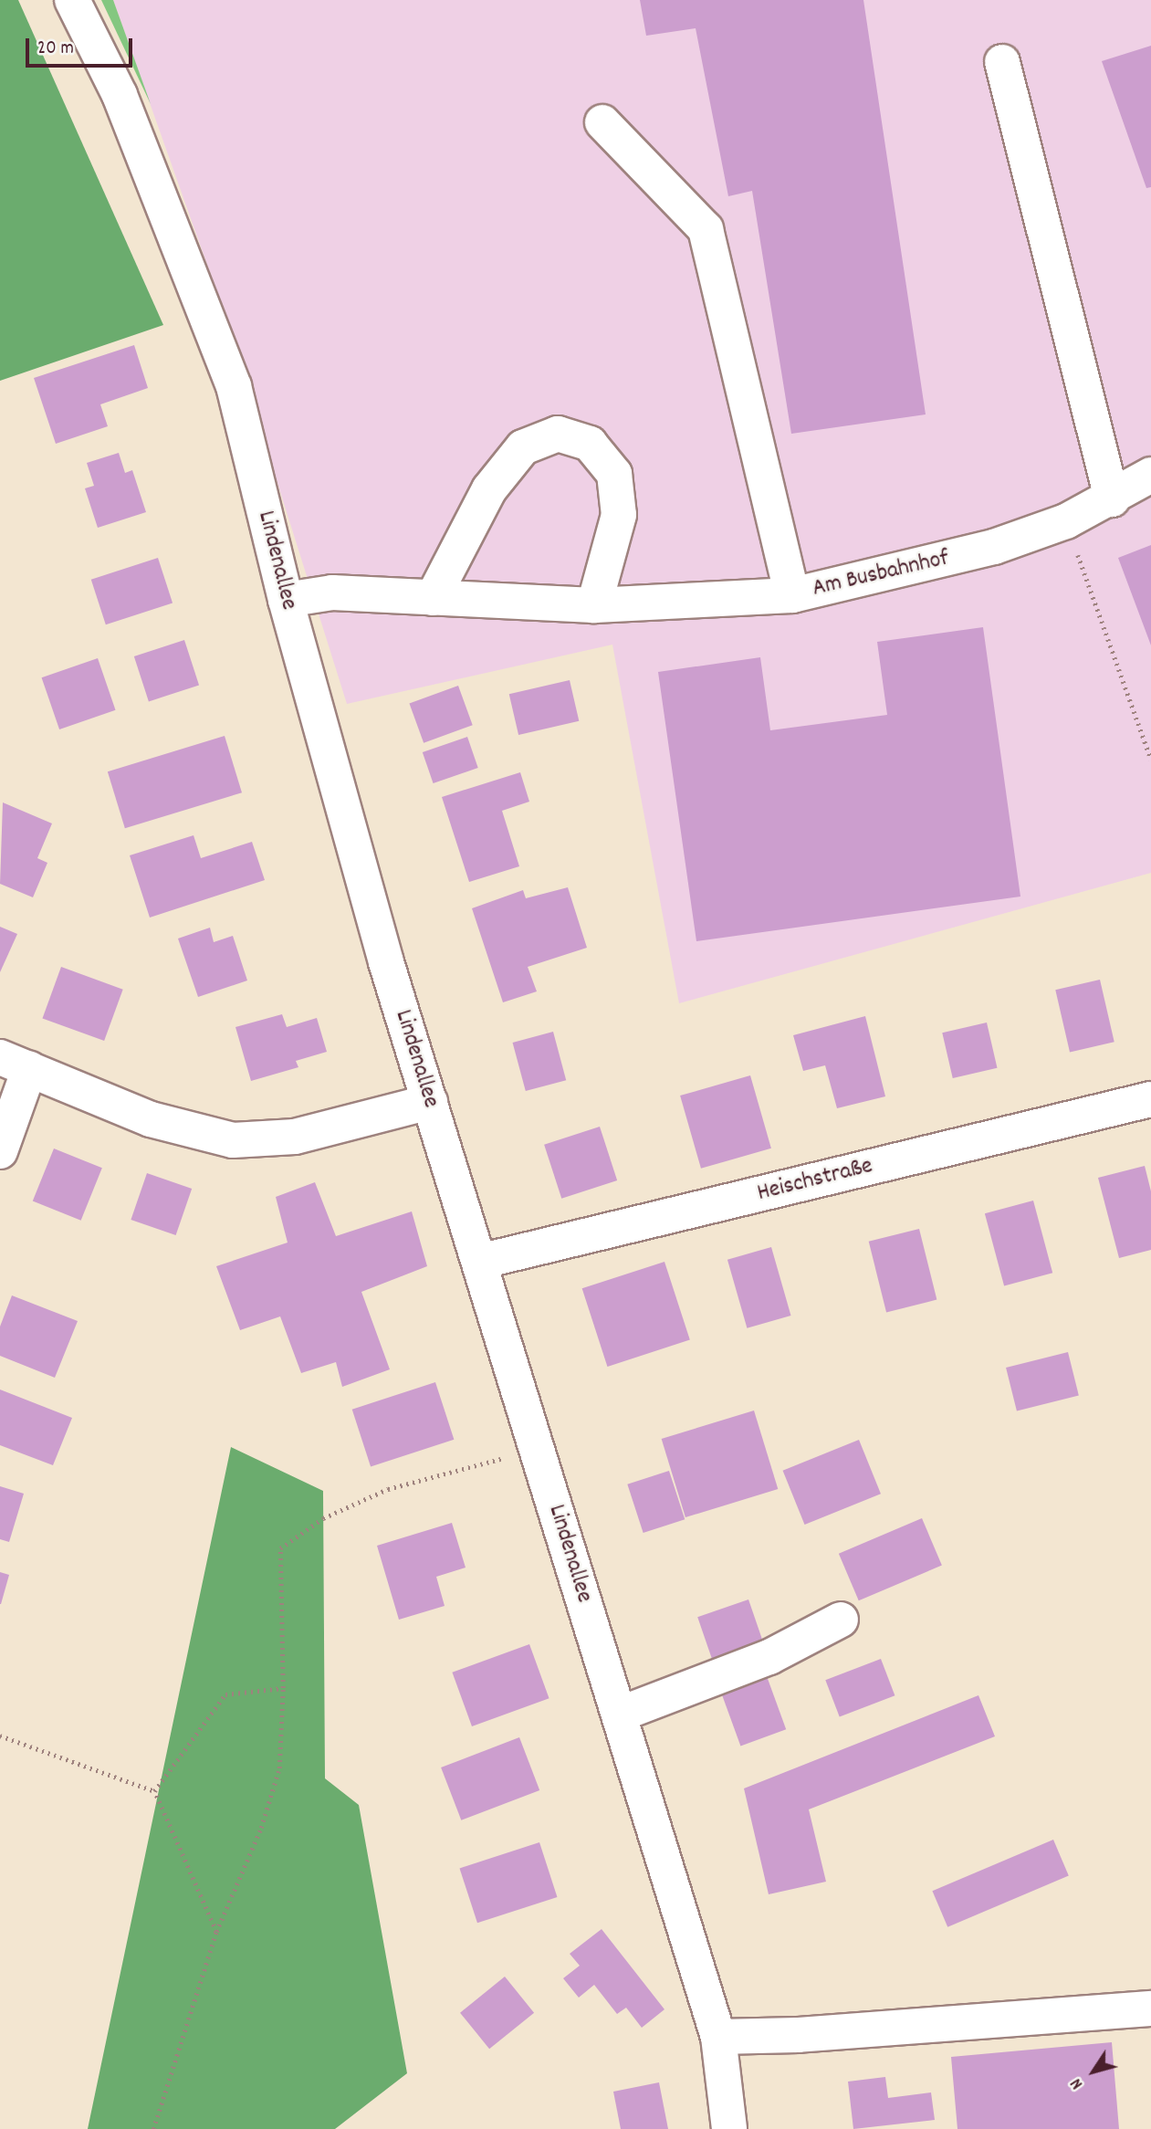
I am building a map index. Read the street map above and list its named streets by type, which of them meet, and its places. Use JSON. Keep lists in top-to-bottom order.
{
  "streets": {
    "street": ["Lindenallee", "Am Busbahnhof", "Heischstraße"]
  },
  "crossings": [
    ["Lindenallee", "Am Busbahnhof"],
    ["Lindenallee", "Heischstraße"]
  ],
  "scale_bar": "20 m",
  "north": "bottom left"
}
